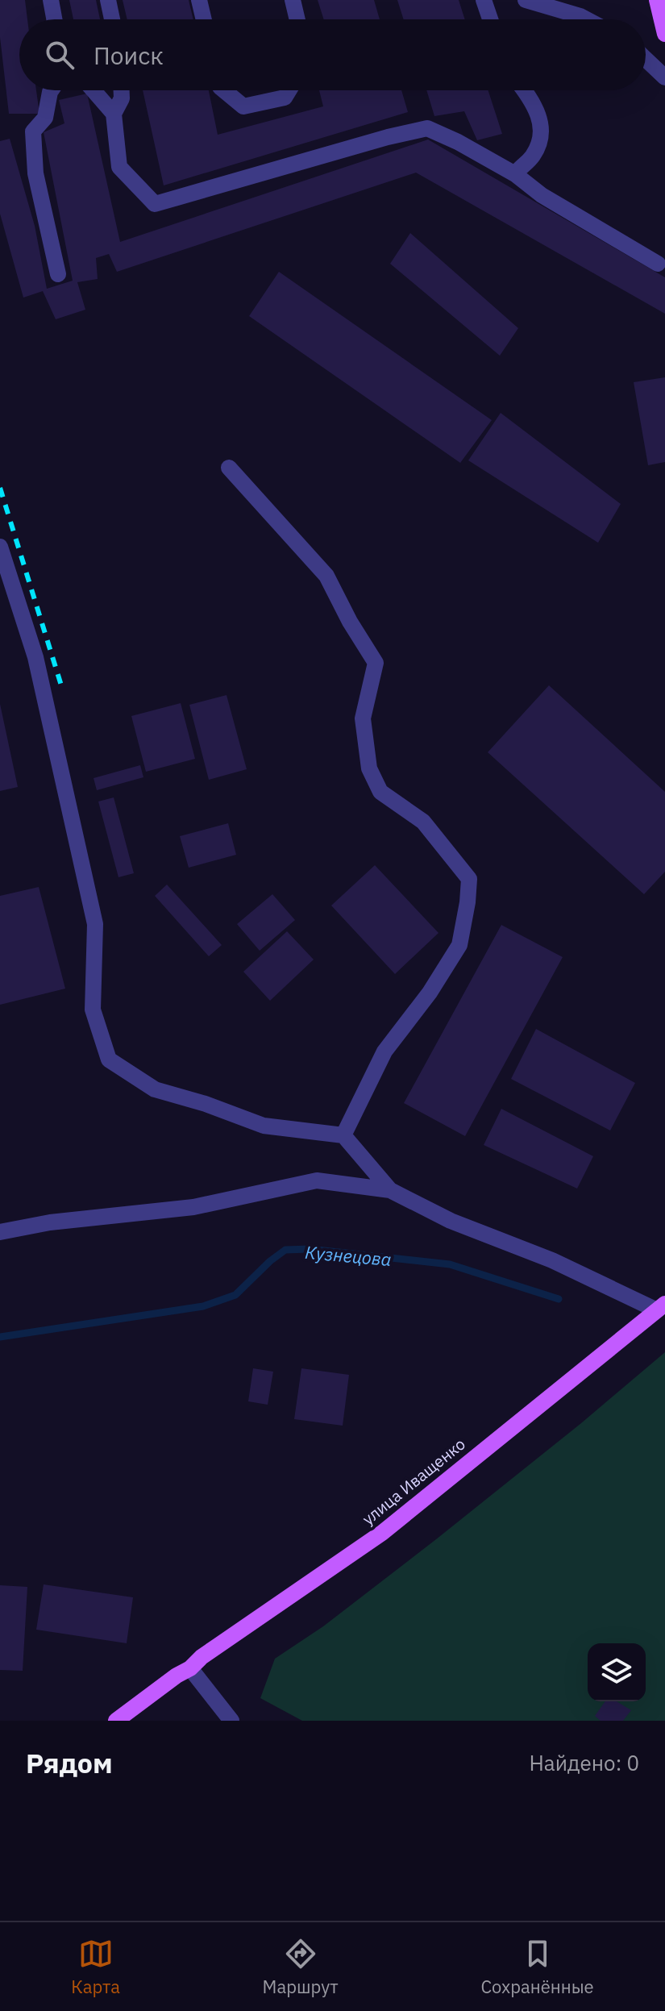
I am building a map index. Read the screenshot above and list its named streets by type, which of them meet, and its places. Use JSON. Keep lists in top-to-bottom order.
{
  "streets": {
    "main road": ["улица Иващенко"]
  },
  "water": ["Кузнецова"],
  "page": {
    "search": "Поиск",
    "heading": ["Рядом", "Найдено: 0"],
    "nav": ["Карта", "Маршрут", "Сохранённые"]
  }
}
